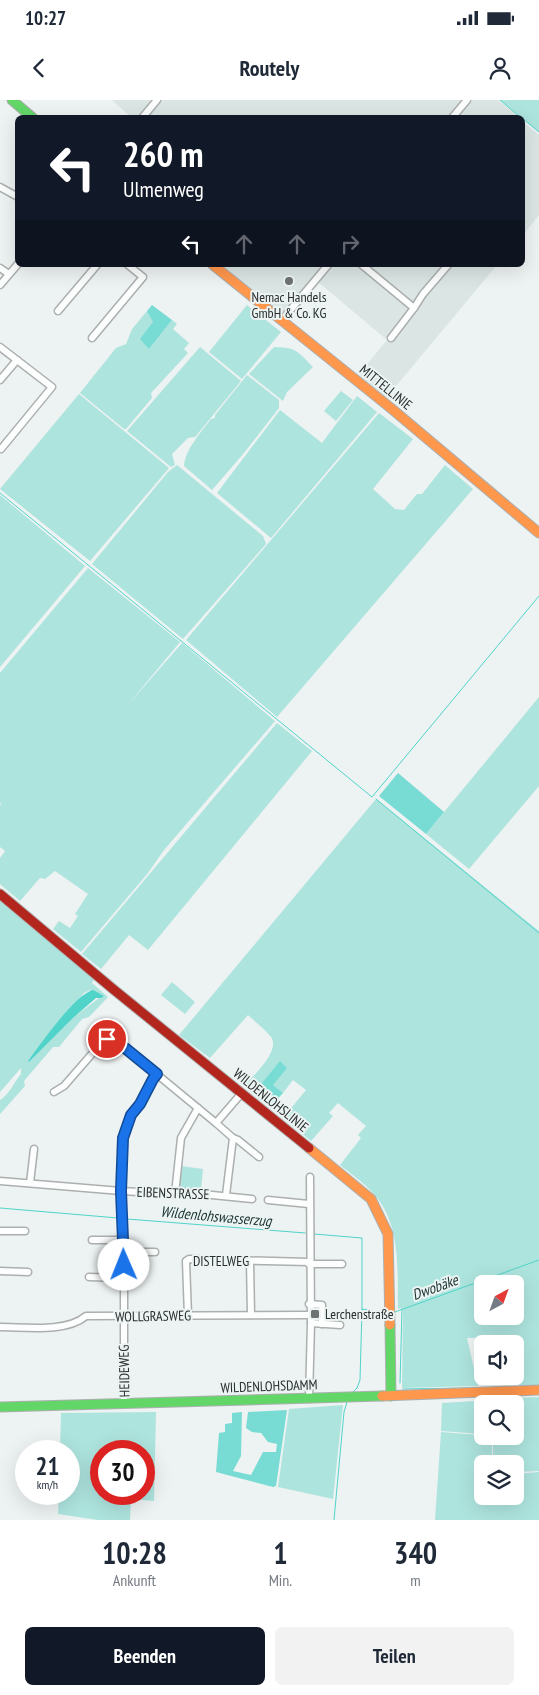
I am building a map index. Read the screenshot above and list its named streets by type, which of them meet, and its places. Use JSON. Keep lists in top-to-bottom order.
{
  "streets": {
    "street": [
      "MITTELLINIE",
      "WILDENLOHSLINIE",
      "EIBENSTRASSE",
      "DISTELWEG",
      "WOLLGRASWEG",
      "HEIDEWEG",
      "WILDENLOHSDAMM"
    ]
  },
  "crossings": [
    ["WILDENLOHSLINIE", "WILDENLOHSDAMM"],
    ["EIBENSTRASSE", "HEIDEWEG"],
    ["DISTELWEG", "WOLLGRASWEG"],
    ["WOLLGRASWEG", "HEIDEWEG"],
    ["HEIDEWEG", "WILDENLOHSDAMM"]
  ],
  "water": ["Wildenlohswasserzug", "Dwobäke"],
  "places": {
    "other": ["Nemac Handels GmbH & Co. KG"],
    "transit": ["Lerchenstraße"]
  },
  "north": "top right",
  "page": {
    "status": "10:27",
    "header": "Routely",
    "turn": ["260 m", "Ulmenweg"],
    "speed": "21 km/h",
    "limit": "30",
    "eta": [
      "10:28",
      "Ankunft",
      "1",
      "Min.",
      "340",
      "m"
    ],
    "buttons": ["Beenden", "Teilen"]
  }
}
